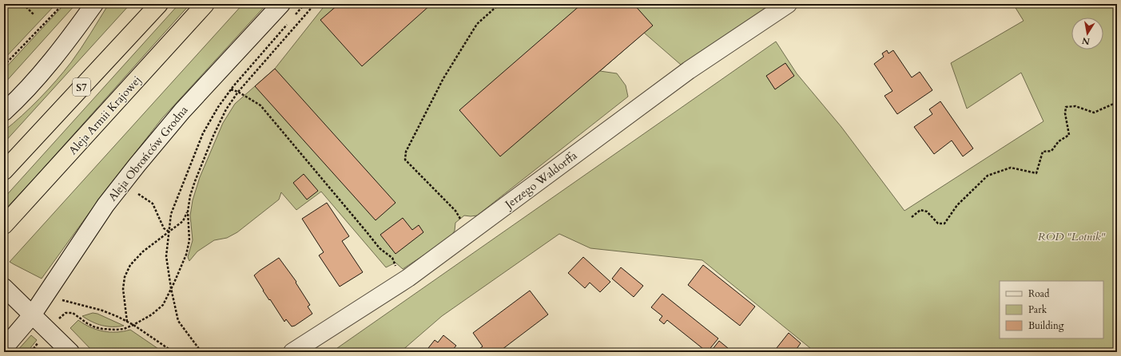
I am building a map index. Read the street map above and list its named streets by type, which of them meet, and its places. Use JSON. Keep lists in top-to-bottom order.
{
  "streets": {
    "highway": ["S7", "Aleja Armii Krajowej"],
    "main road": ["Aleja Obrońców Grodna", "Jerzego Waldorffa"]
  },
  "parks": ["ROD \"Lotnik\""],
  "legend": ["Road", "Park", "Building"],
  "north": "bottom"
}
